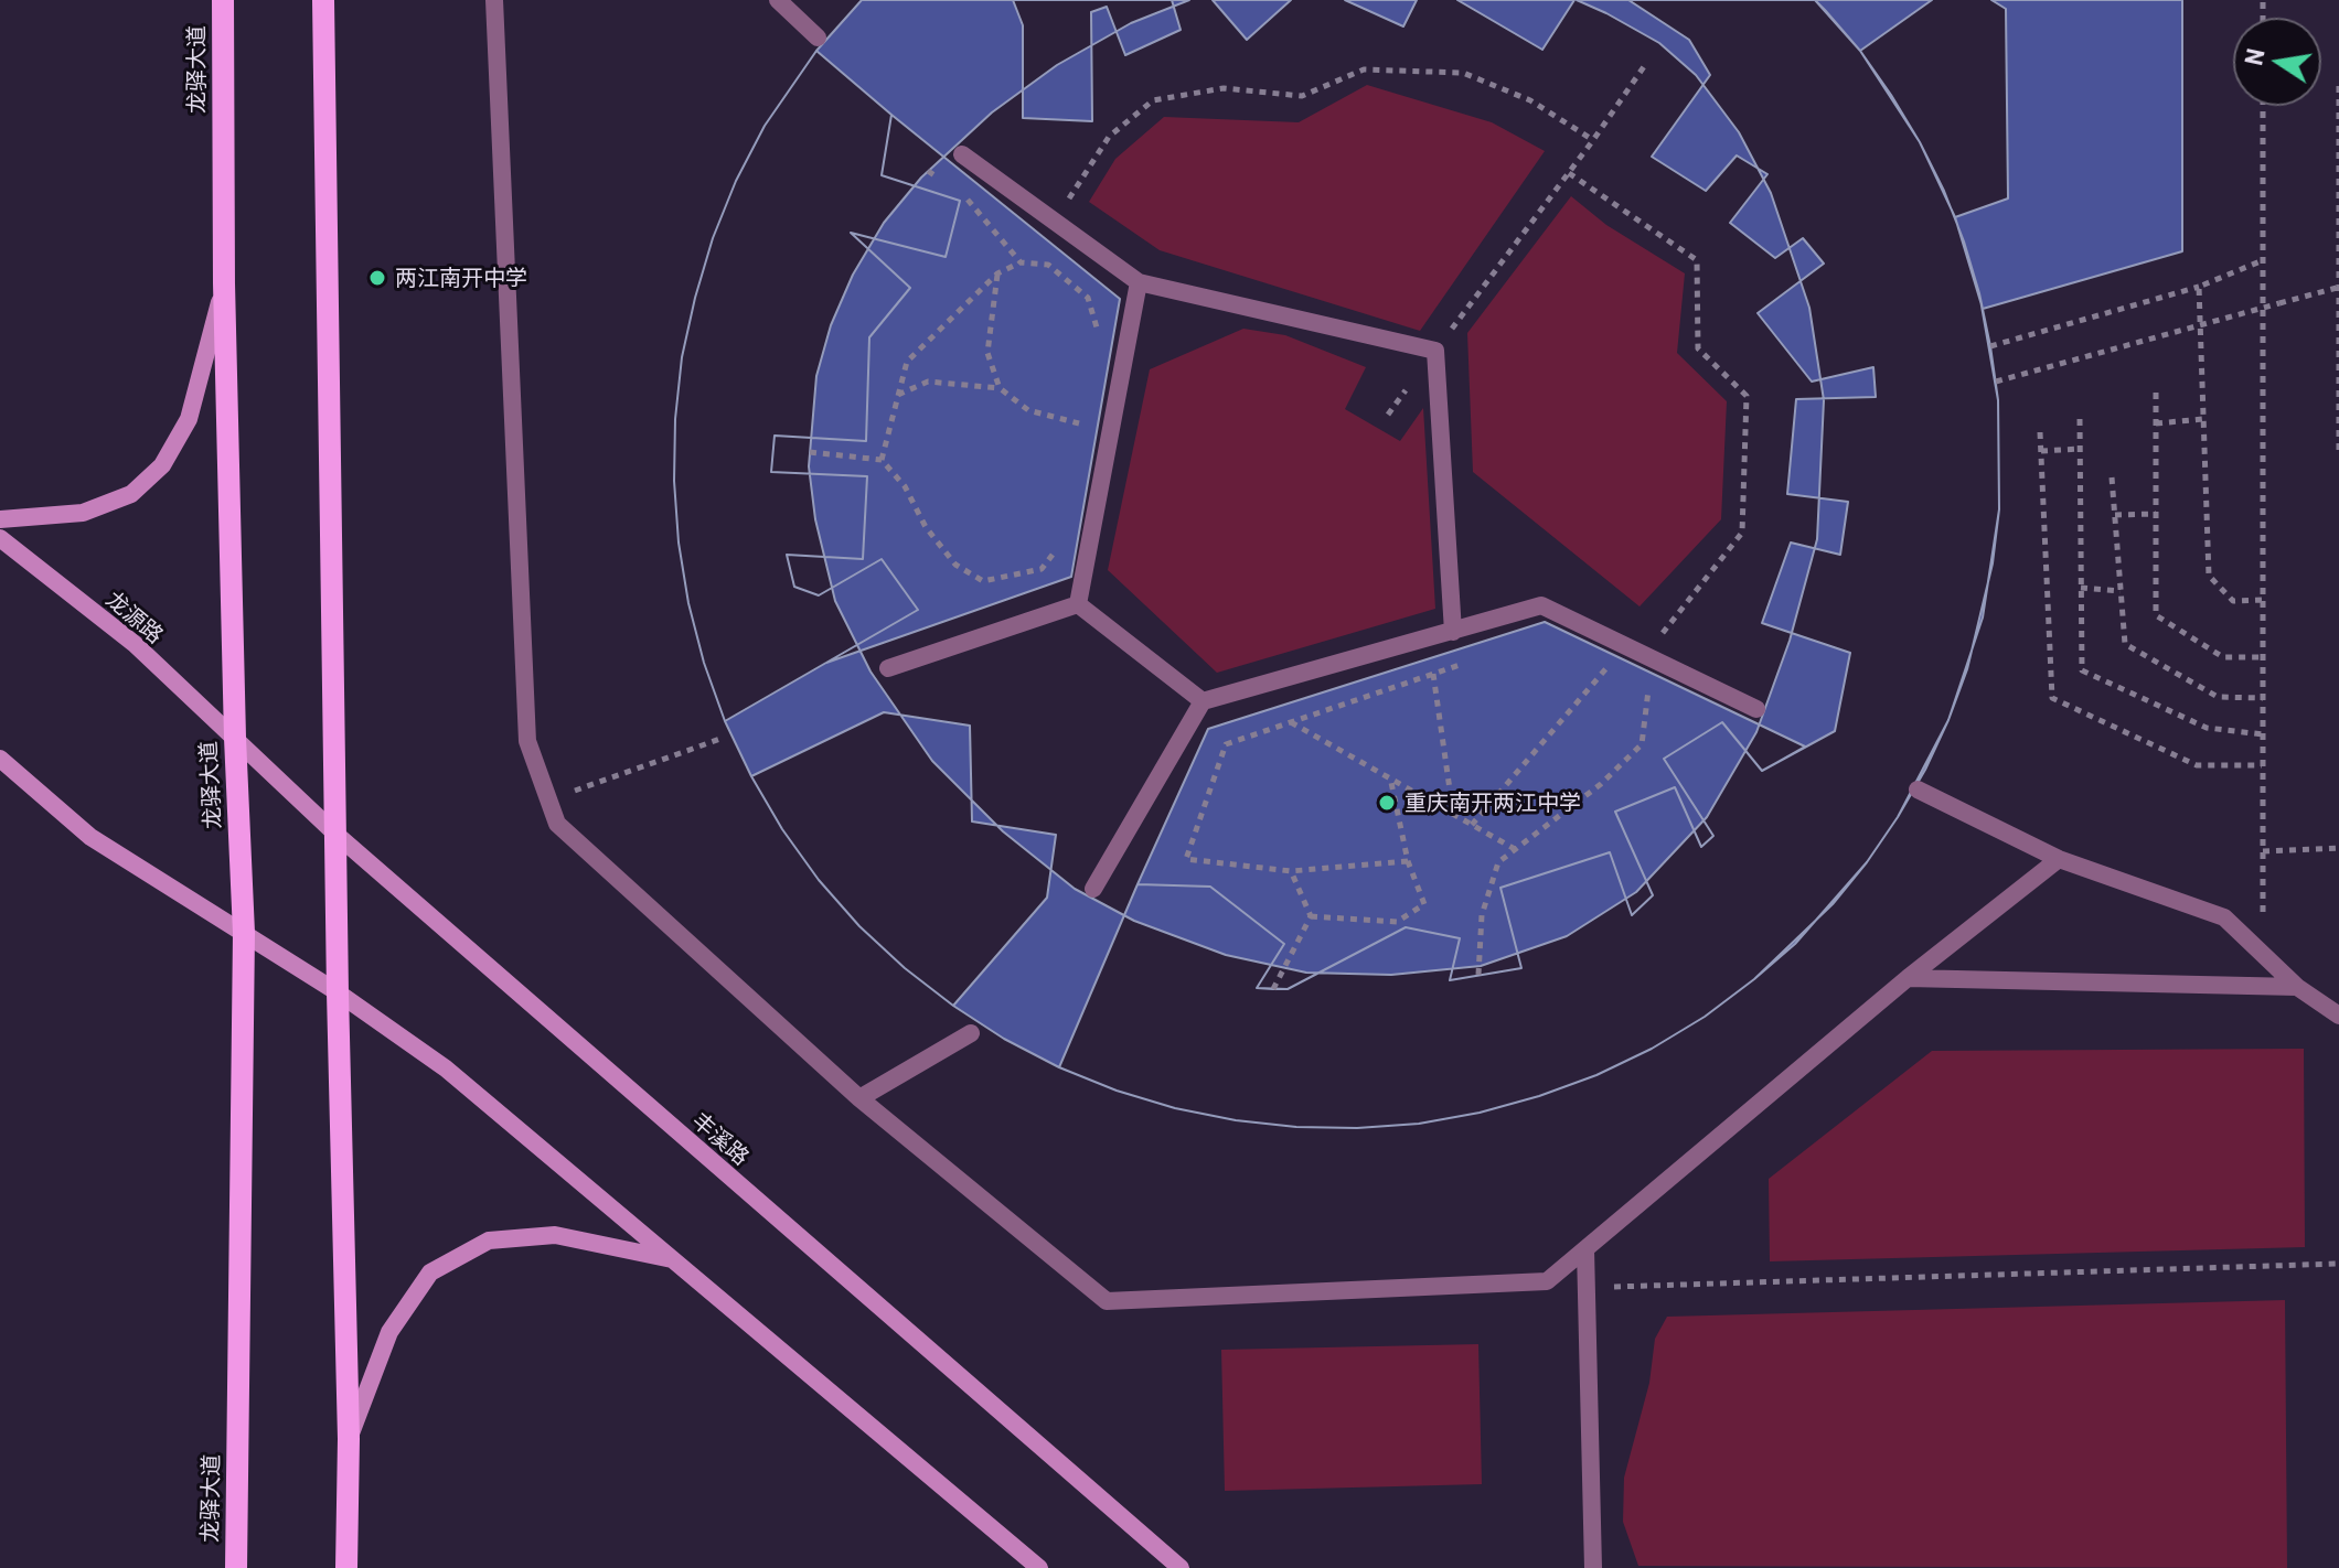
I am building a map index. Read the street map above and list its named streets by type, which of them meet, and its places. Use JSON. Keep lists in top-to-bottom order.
{
  "streets": {
    "main road": ["龙驿大道", "龙源路", "丰溪路"]
  },
  "crossings": [
    ["龙驿大道", "龙源路"],
    ["龙驿大道", "丰溪路"],
    ["龙源路", "丰溪路"]
  ],
  "places": ["两江南开中学", "重庆南开两江中学"],
  "north": "left"
}
